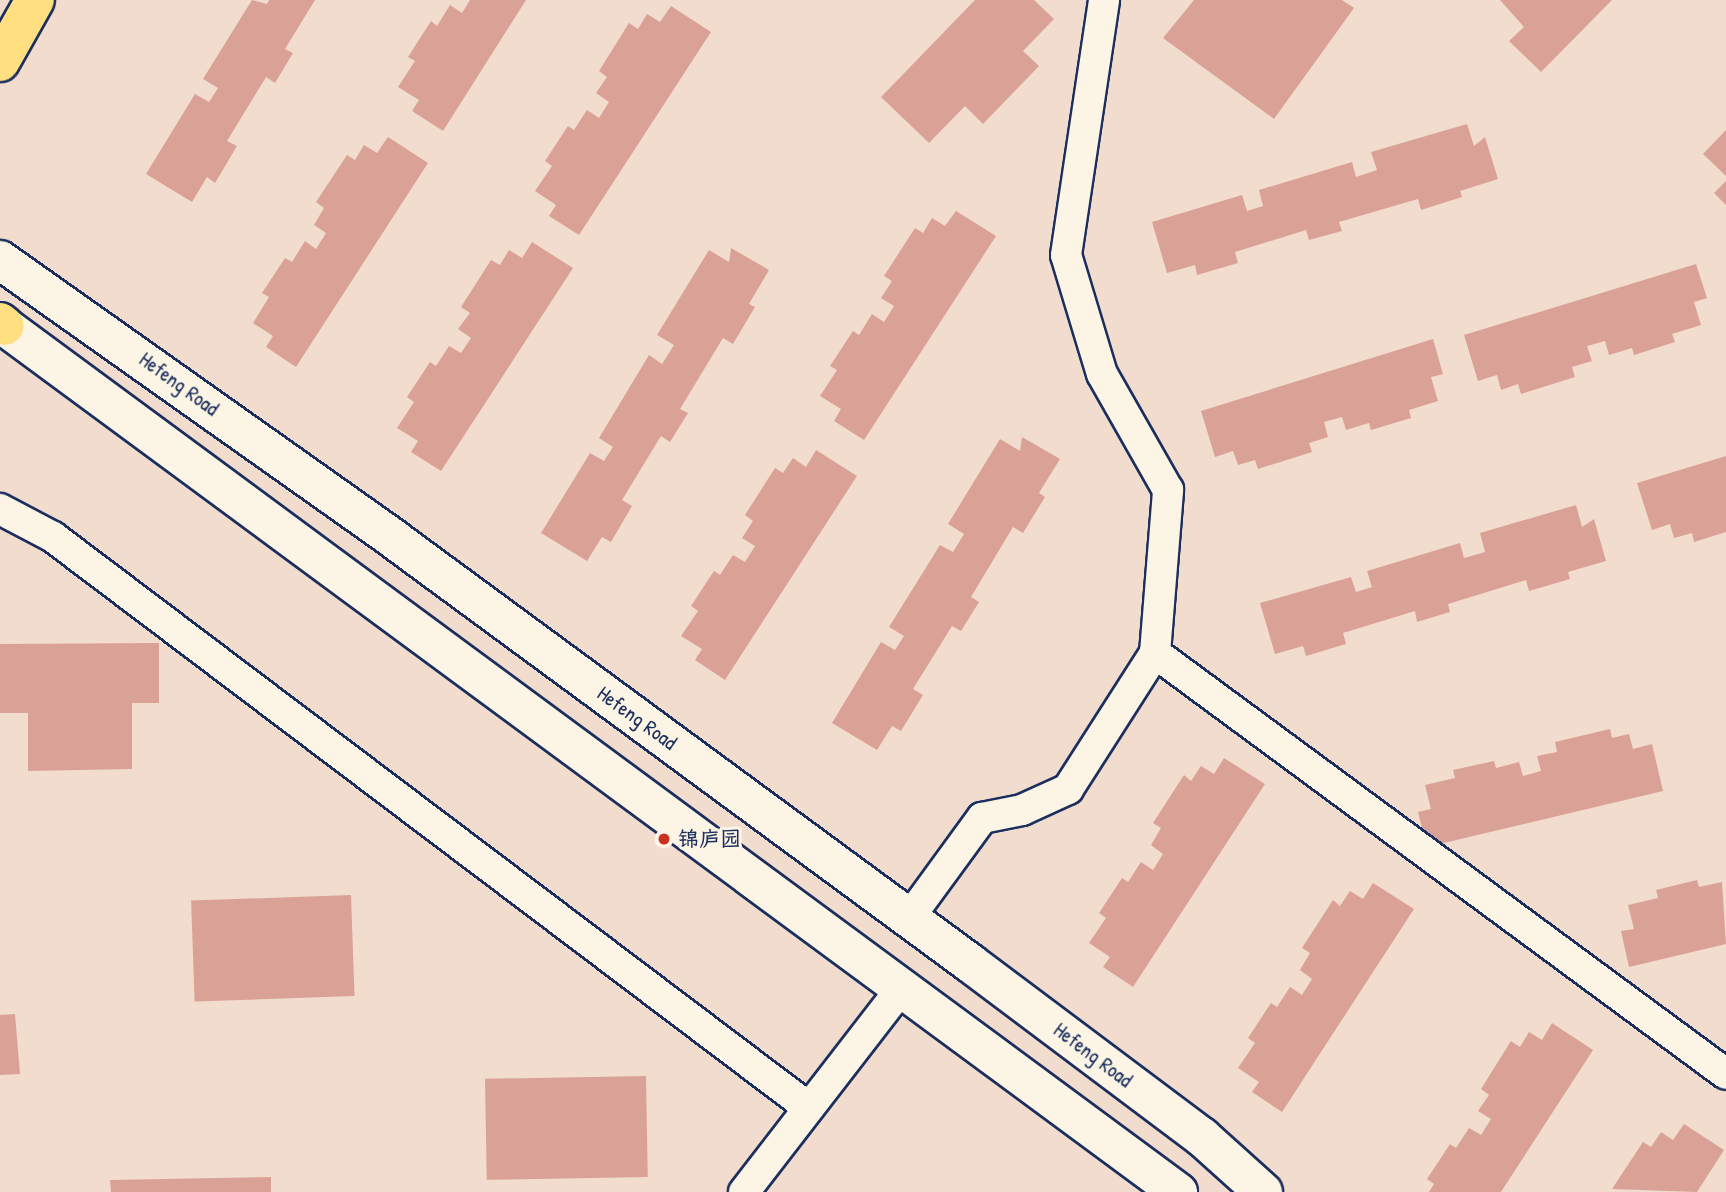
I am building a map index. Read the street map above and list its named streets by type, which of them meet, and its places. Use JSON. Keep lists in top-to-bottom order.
{
  "streets": {
    "street": ["Hefeng Road"]
  },
  "places": ["锦庐园"]
}
